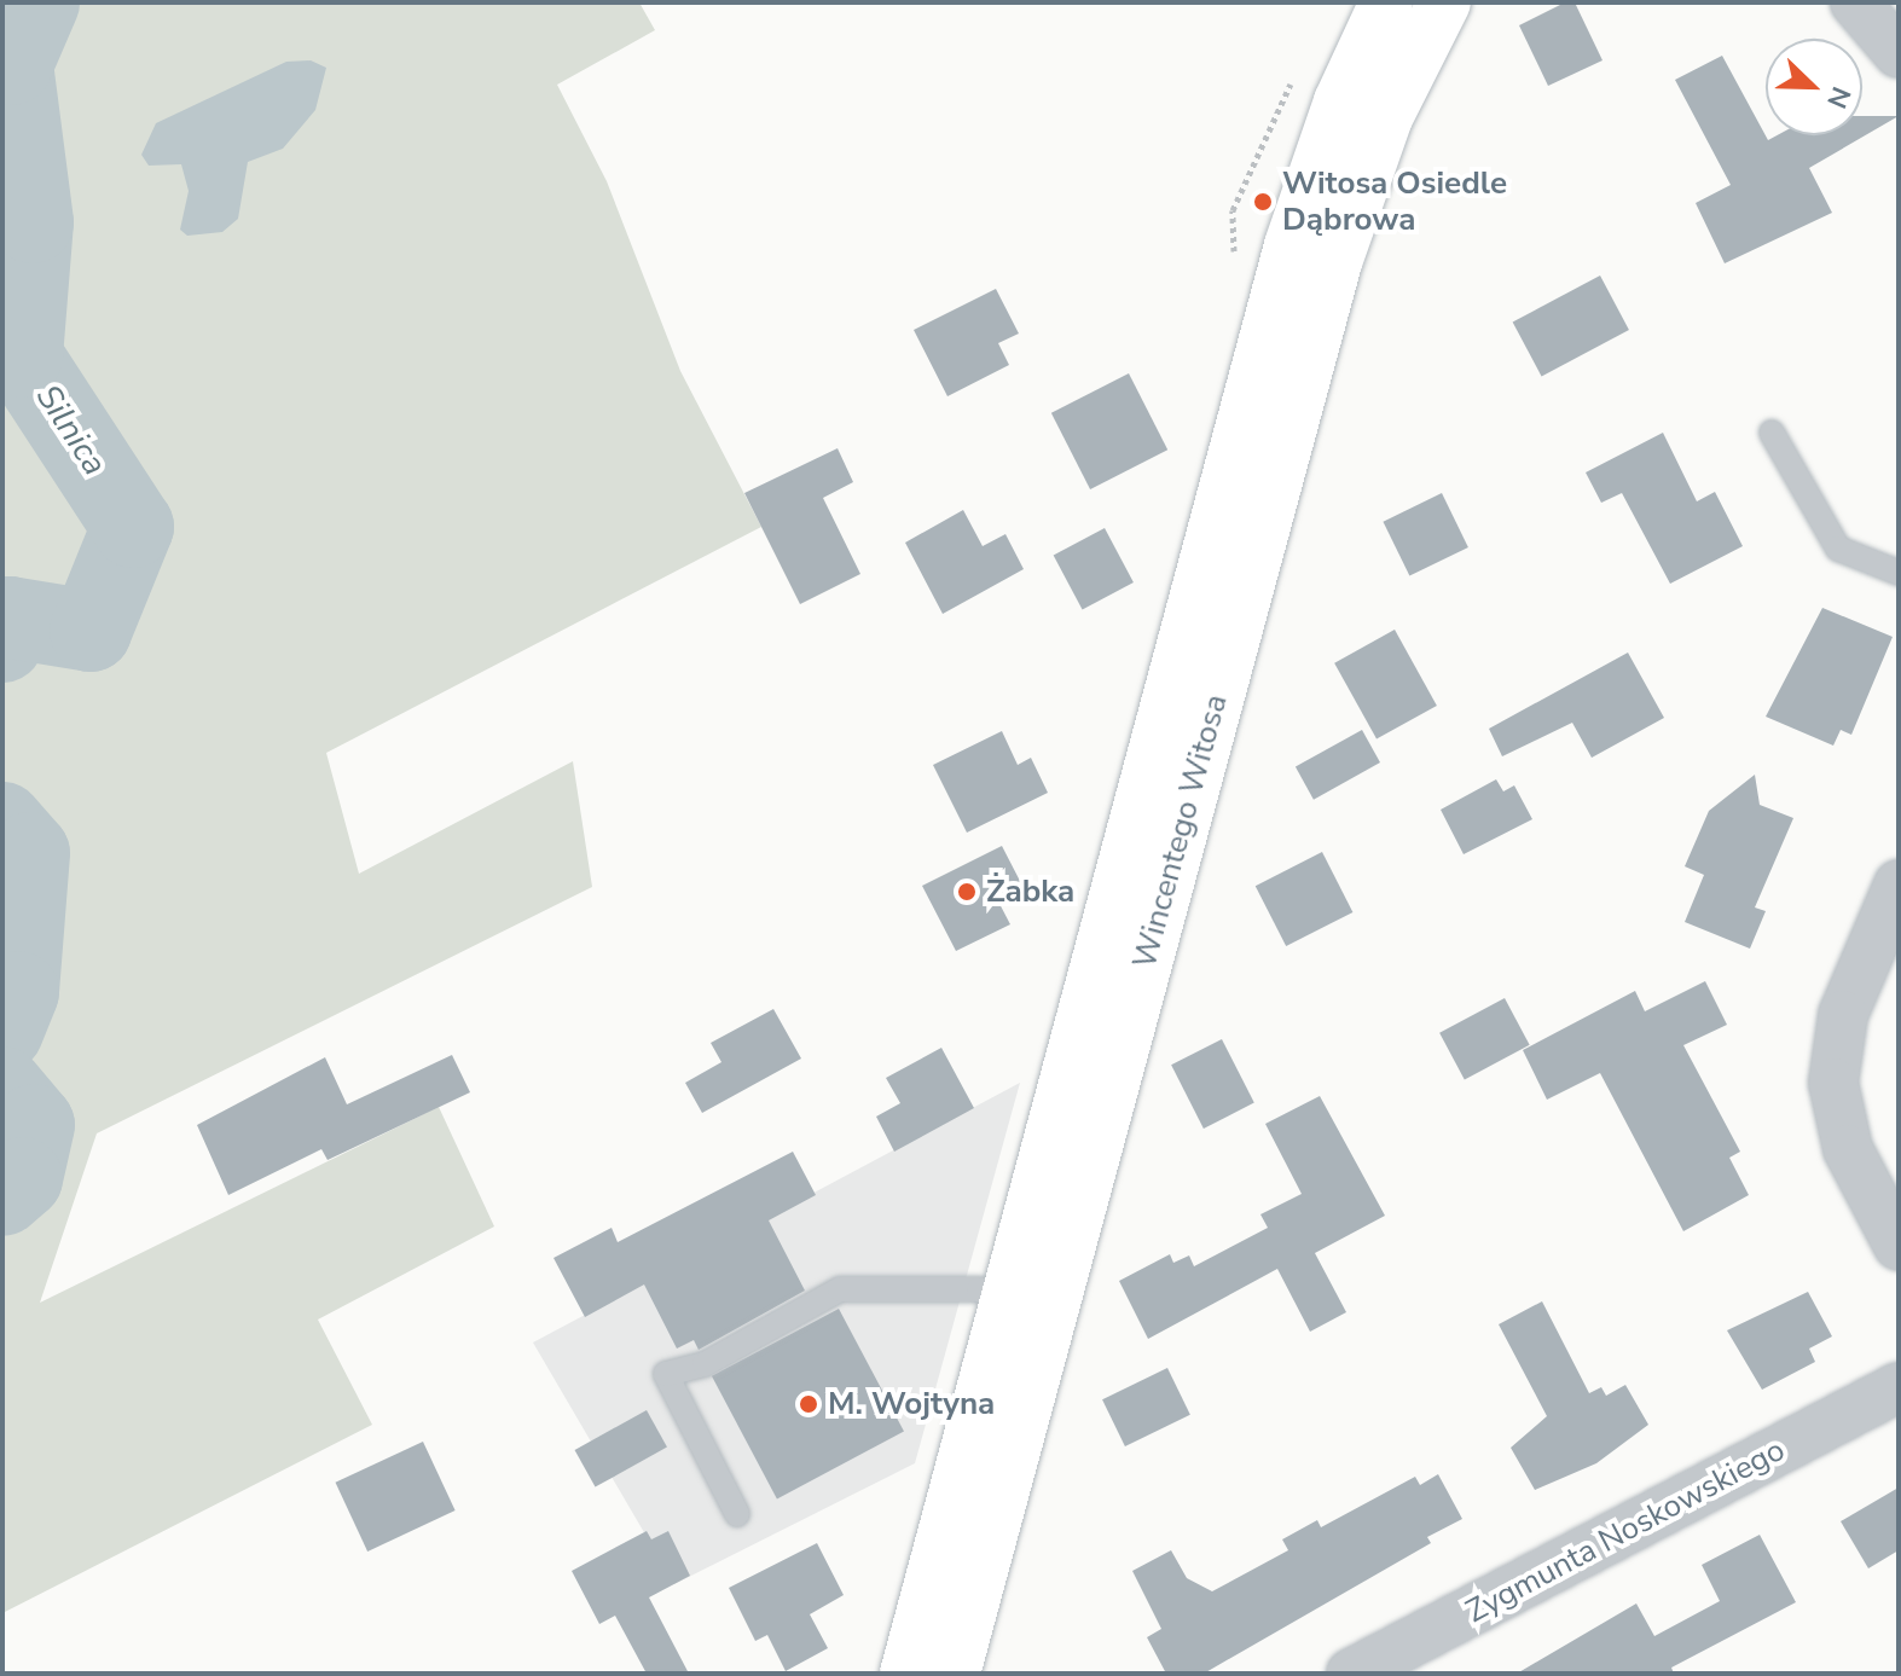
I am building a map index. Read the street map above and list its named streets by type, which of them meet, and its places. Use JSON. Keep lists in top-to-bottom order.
{
  "streets": {
    "main road": ["Wincentego Witosa"],
    "street": ["Zygmunta Noskowskiego"]
  },
  "water": ["Silnica"],
  "places": ["Witosa Osiedle Dąbrowa", "Żabka", "M. Wojtyna"],
  "north": "bottom right"
}
